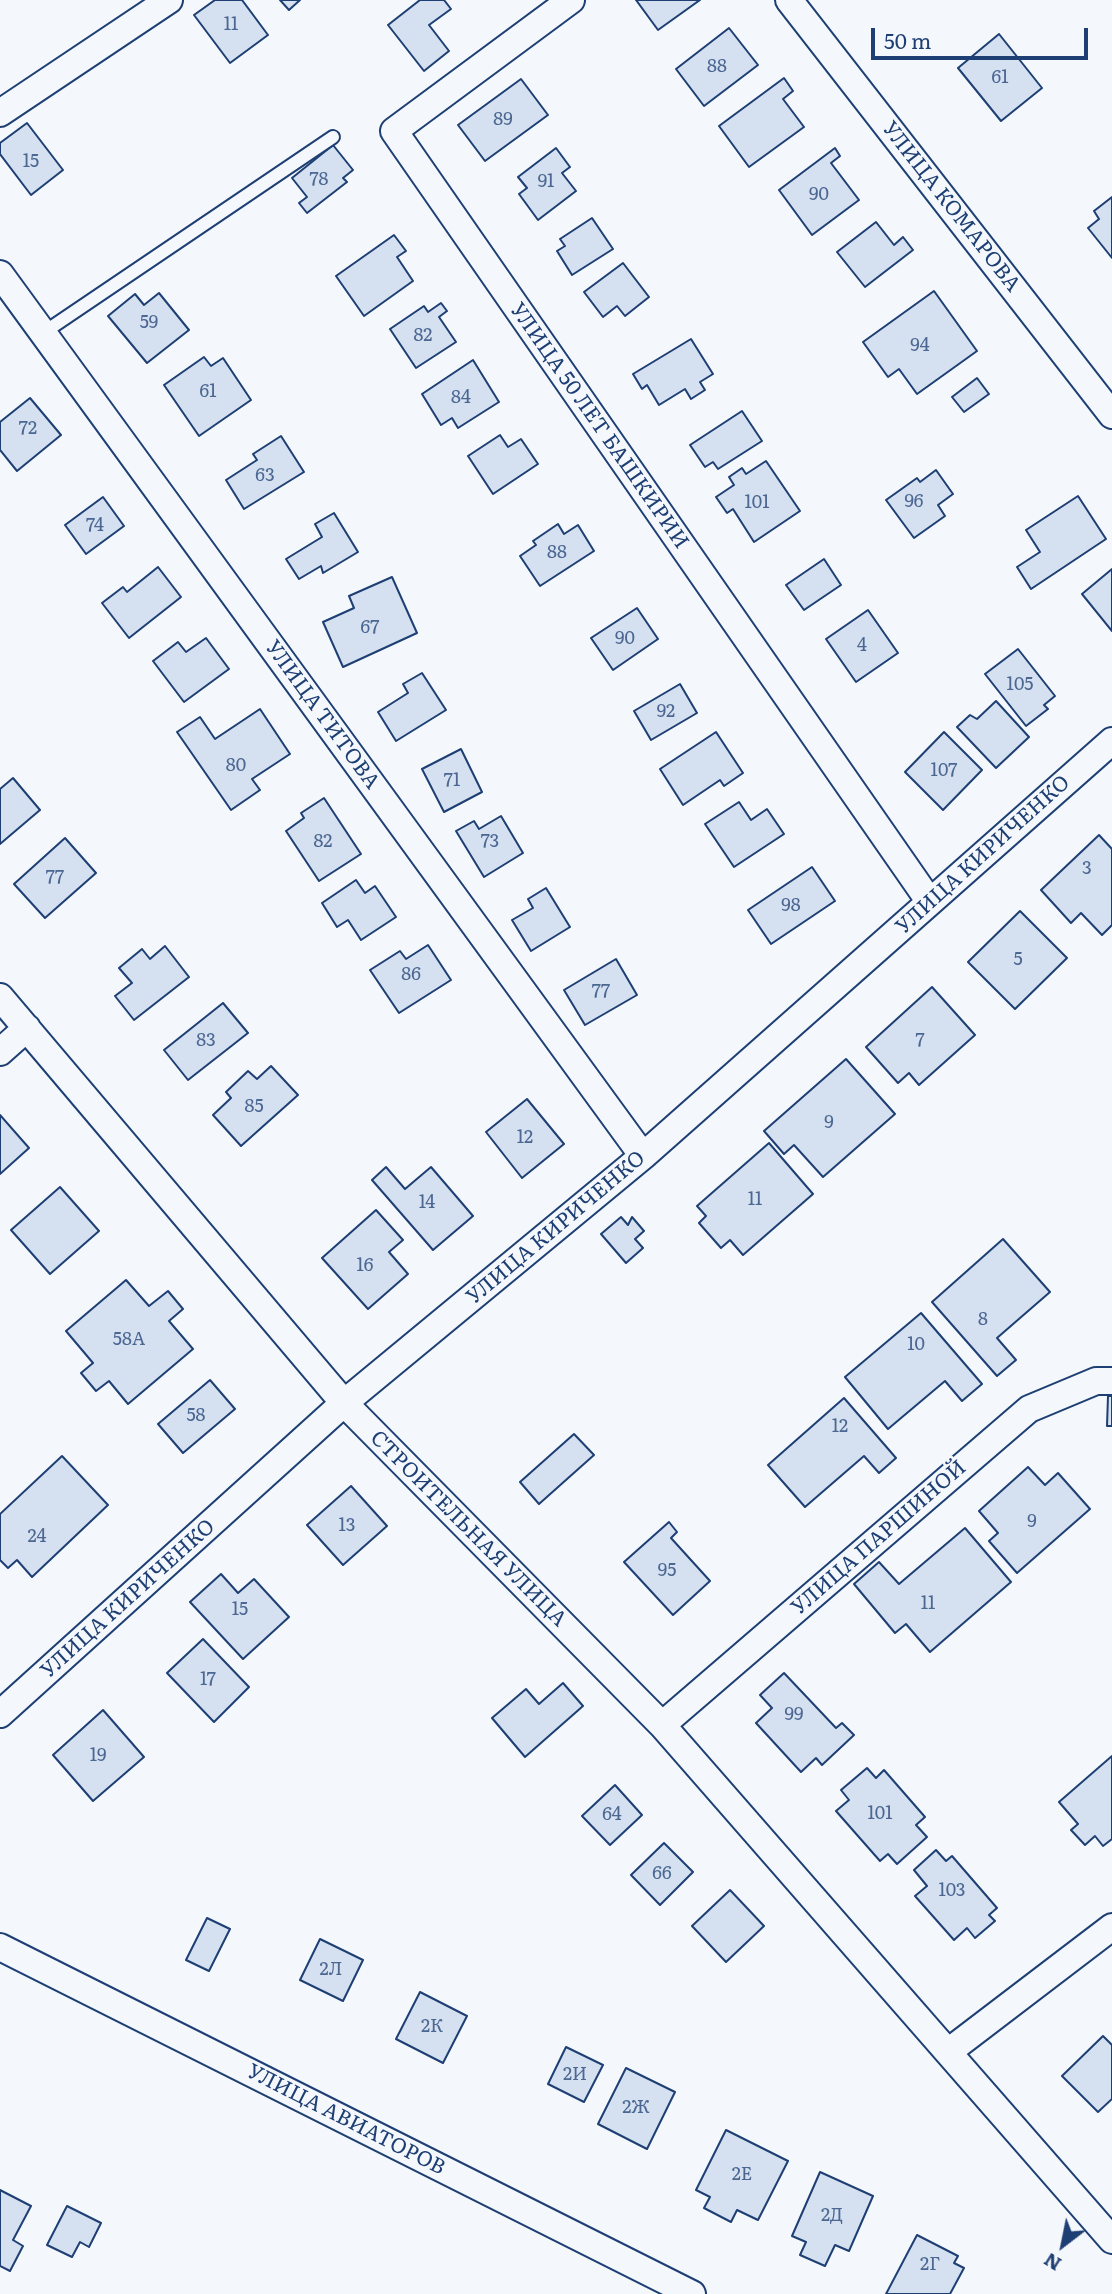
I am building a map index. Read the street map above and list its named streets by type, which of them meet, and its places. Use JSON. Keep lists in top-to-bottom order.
{
  "streets": {
    "street": [
      "УЛИЦА КОМАРОВА",
      "УЛИЦА 50 ЛЕТ БАШКИРИИ",
      "УЛИЦА ТИТОВА",
      "УЛИЦА КИРИЧЕНКО",
      "СТРОИТЕЛЬНАЯ УЛИЦА",
      "УЛИЦА ПАРШИНОЙ",
      "УЛИЦА АВИАТОРОВ"
    ]
  },
  "crossings": [
    ["УЛИЦА 50 ЛЕТ БАШКИРИИ", "УЛИЦА КИРИЧЕНКО"],
    ["УЛИЦА ТИТОВА", "УЛИЦА КИРИЧЕНКО"],
    ["УЛИЦА КИРИЧЕНКО", "СТРОИТЕЛЬНАЯ УЛИЦА"],
    ["СТРОИТЕЛЬНАЯ УЛИЦА", "УЛИЦА ПАРШИНОЙ"]
  ],
  "house_numbers": [
    "11",
    "88",
    "61",
    "89",
    "15",
    "78",
    "91",
    "90",
    "59",
    "82",
    "94",
    "61",
    "84",
    "72",
    "63",
    "96",
    "101",
    "74",
    "88",
    "67",
    "90",
    "4",
    "105",
    "92",
    "80",
    "107",
    "71",
    "82",
    "73",
    "3",
    "77",
    "98",
    "5",
    "86",
    "77",
    "83",
    "7",
    "85",
    "9",
    "12",
    "11",
    "14",
    "16",
    "8",
    "58А",
    "10",
    "58",
    "12",
    "9",
    "13",
    "24",
    "95",
    "11",
    "15",
    "17",
    "99",
    "19",
    "101",
    "64",
    "66",
    "103",
    "2Л",
    "2К",
    "2И",
    "2Ж",
    "2Е",
    "2Д",
    "2Г"
  ],
  "scale_bar": "50 m",
  "north": "bottom left"
}
